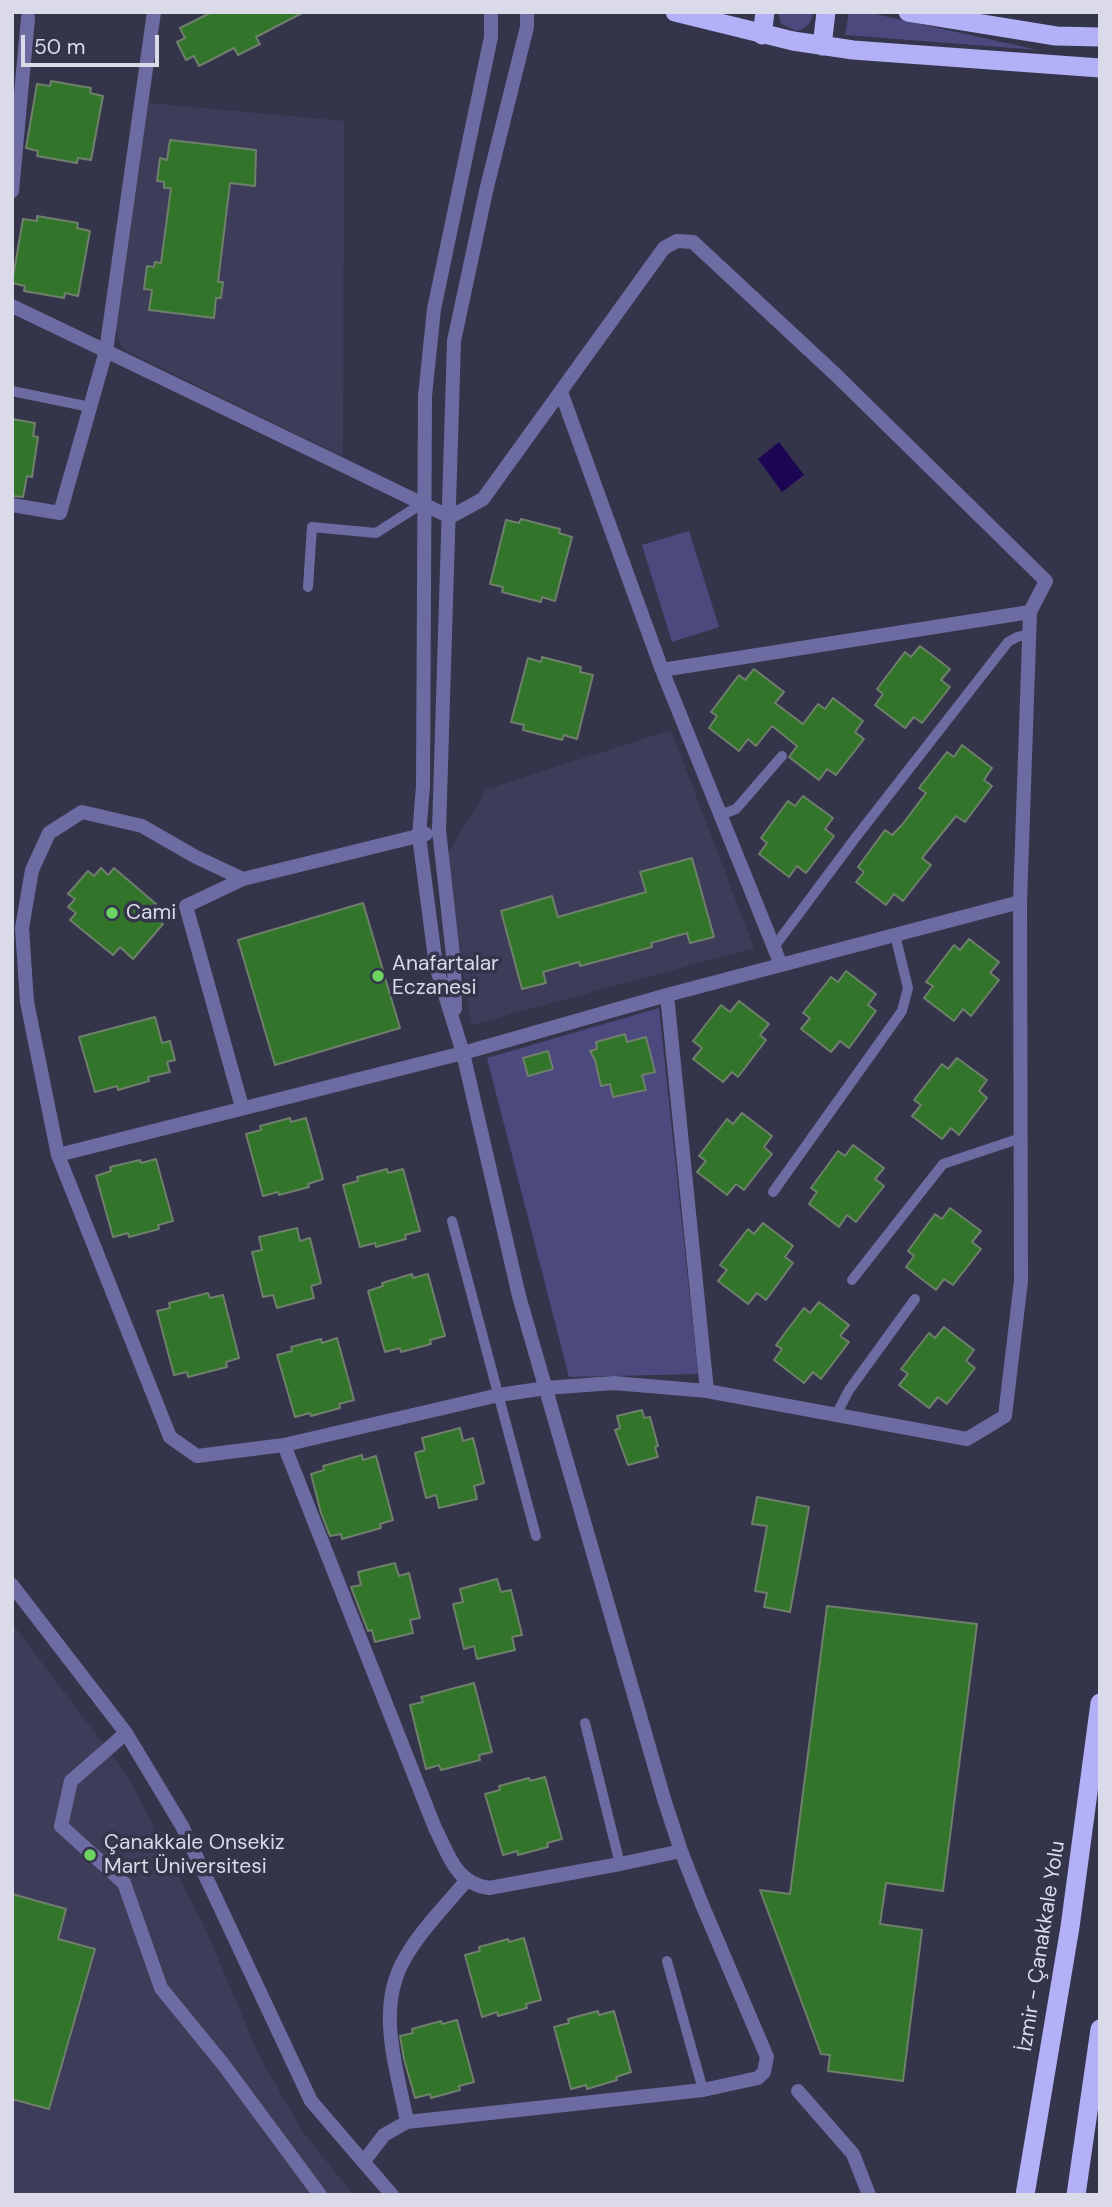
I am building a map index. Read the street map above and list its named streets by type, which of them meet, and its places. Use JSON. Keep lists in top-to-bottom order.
{
  "streets": {
    "highway": ["İzmir - Çanakkale Yolu"]
  },
  "places": ["Cami", "Anafartalar Eczanesi", "Çanakkale Onsekiz Mart Üniversitesi"],
  "scale_bar": "50 m"
}
